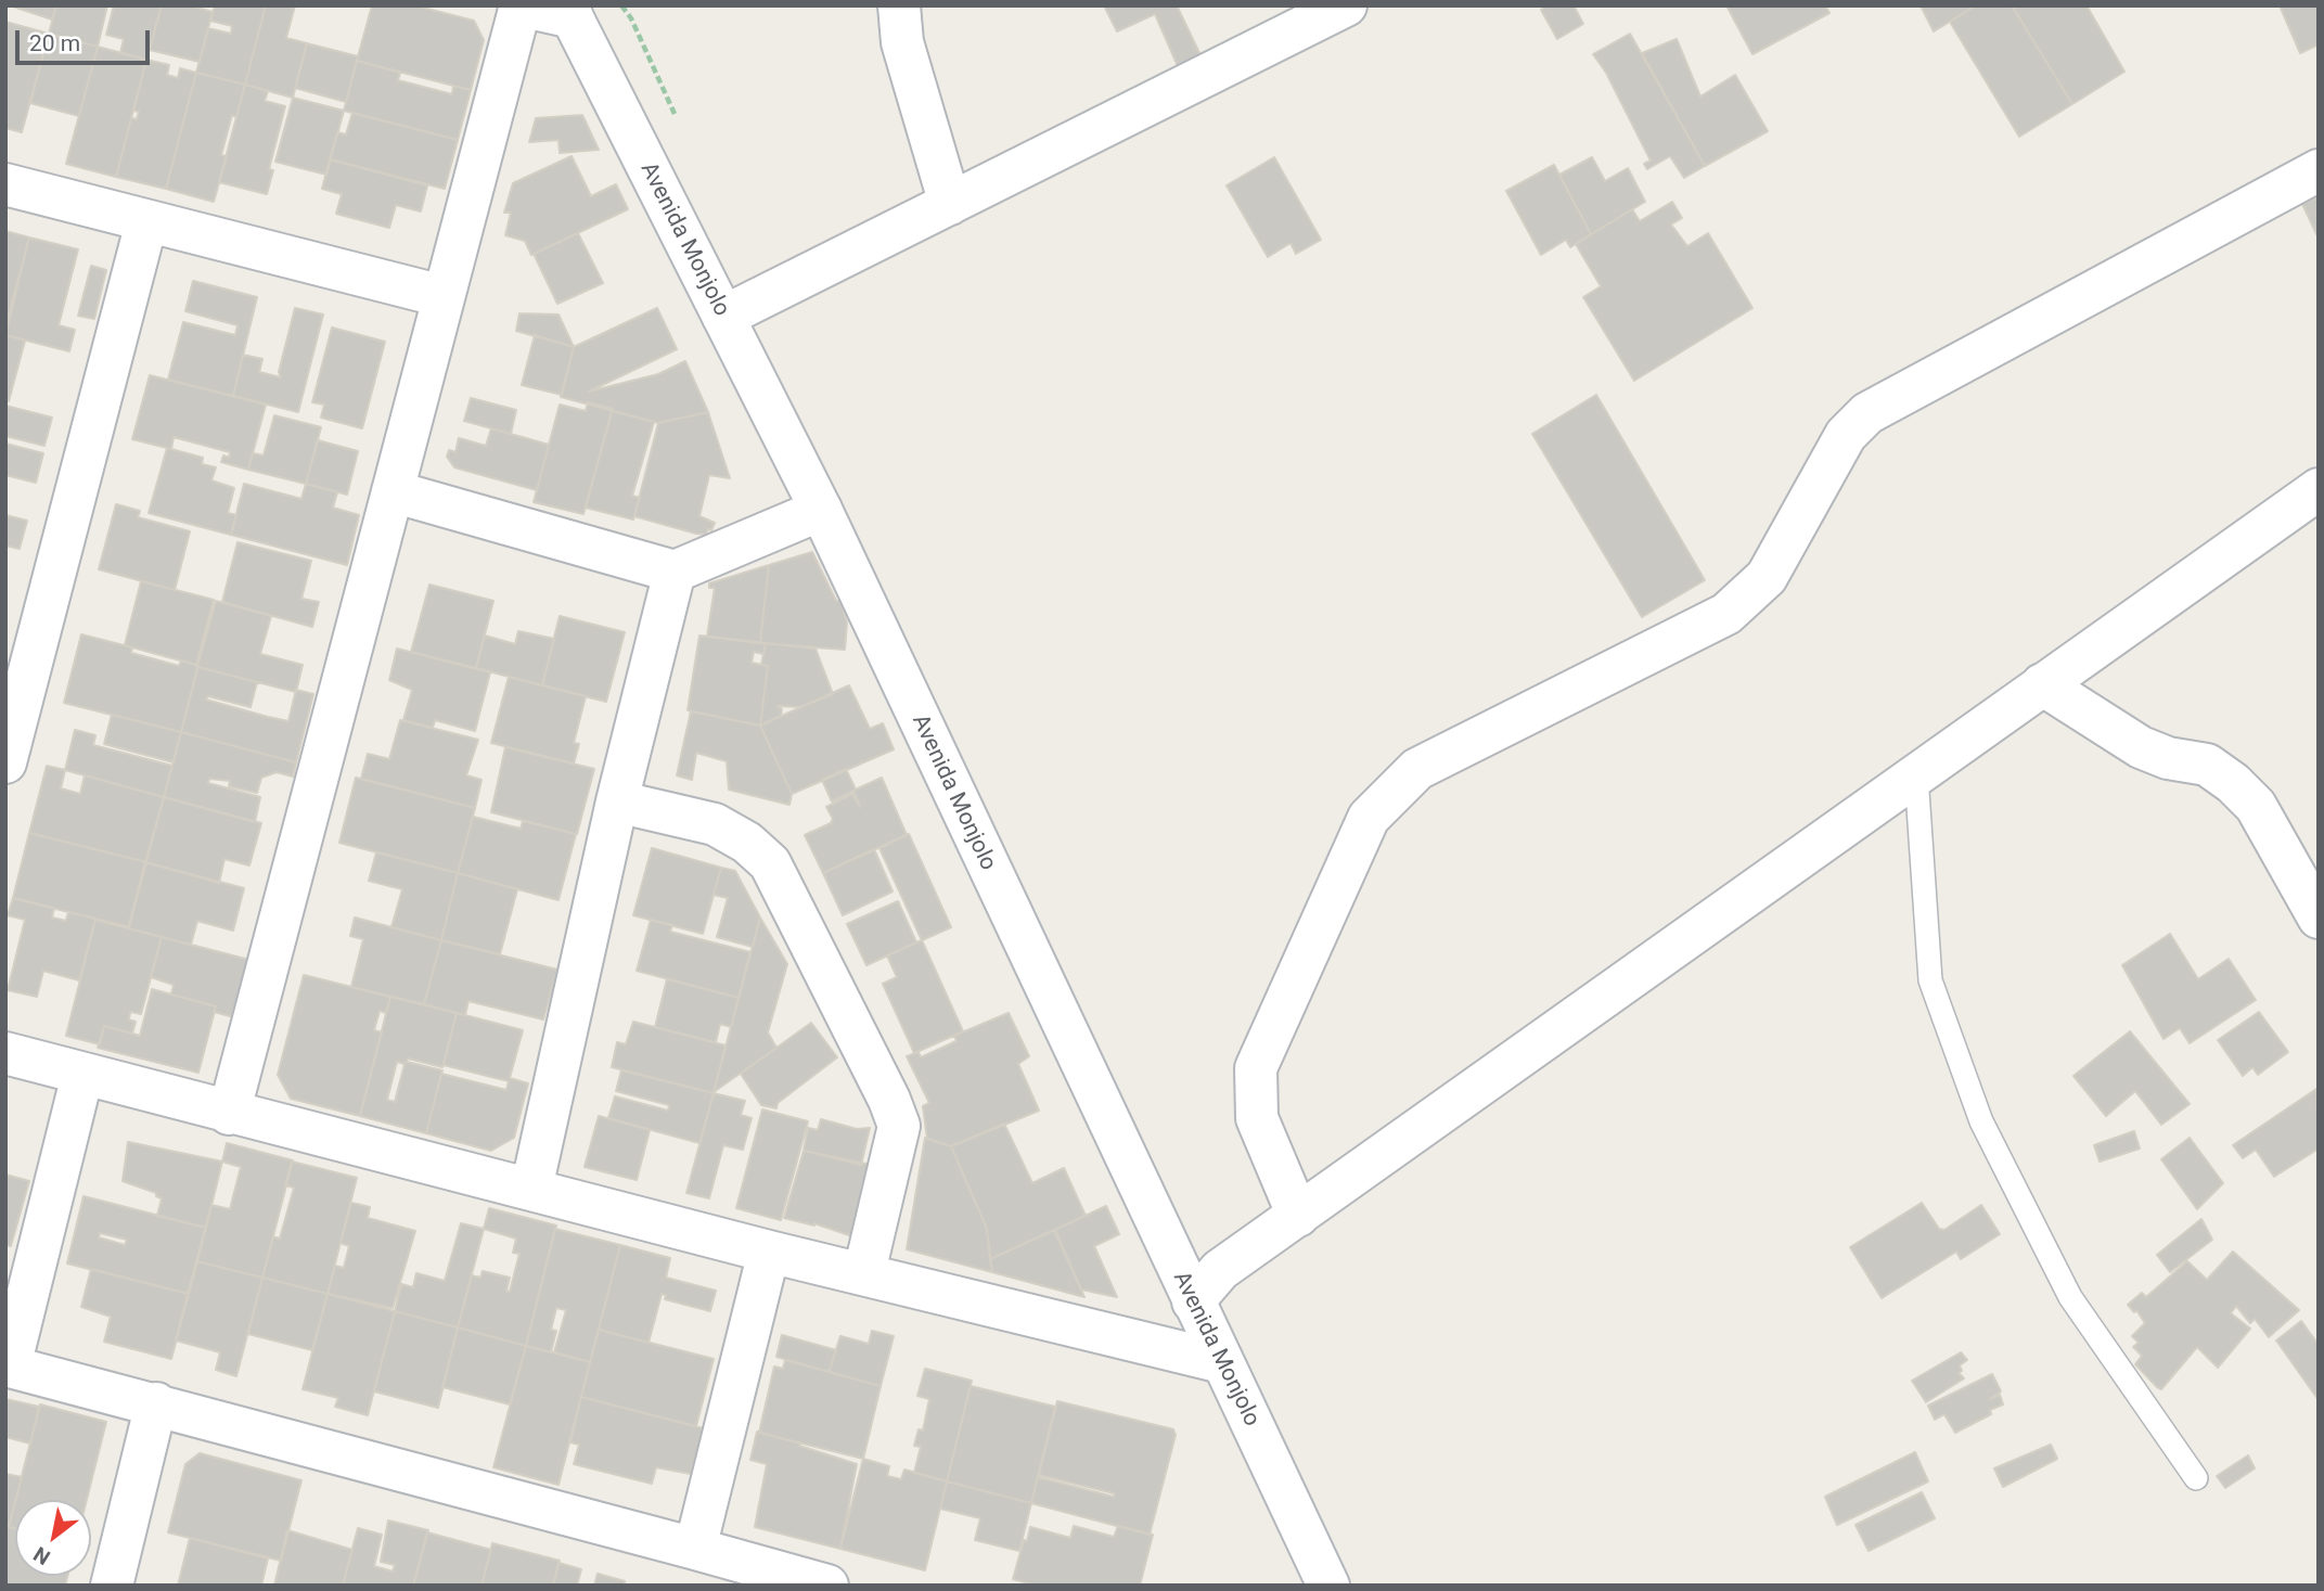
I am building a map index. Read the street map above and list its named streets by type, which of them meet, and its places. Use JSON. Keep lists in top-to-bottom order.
{
  "streets": {
    "street": ["Avenida Monjolo"]
  },
  "scale_bar": "20 m",
  "north": "bottom left"
}
